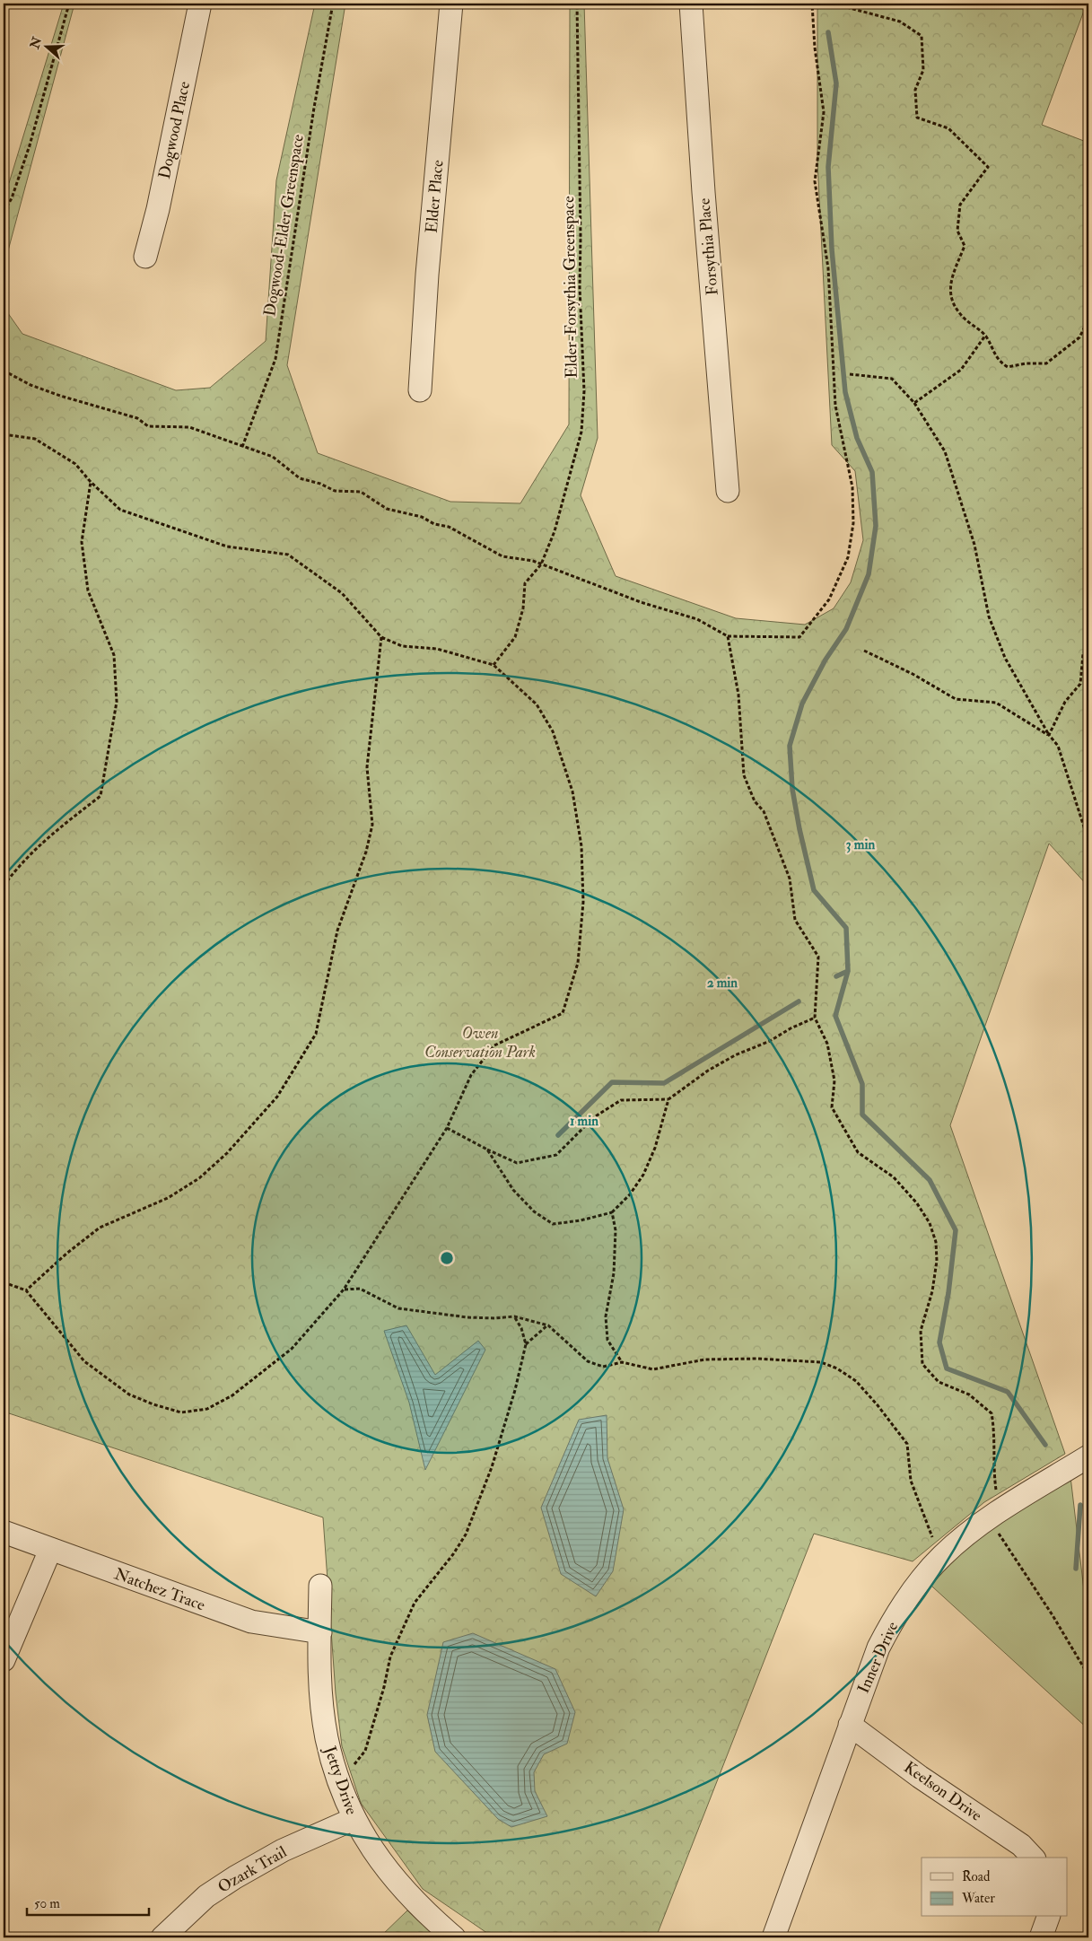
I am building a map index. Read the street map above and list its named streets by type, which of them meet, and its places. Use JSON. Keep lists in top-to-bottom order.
{
  "streets": {
    "street": [
      "Dogwood Place",
      "Elder Place",
      "Forsythia Place",
      "Natchez Trace",
      "Inner Drive",
      "Jetty Drive",
      "Keelson Drive",
      "Ozark Trail"
    ],
    "path": ["Dogwood-Elder Greenspace", "Elder-Forsythia Greenspace"]
  },
  "crossings": [
    ["Natchez Trace", "Jetty Drive"],
    ["Inner Drive", "Keelson Drive"],
    ["Jetty Drive", "Ozark Trail"]
  ],
  "parks": ["Owen Conservation Park"],
  "legend": ["Road", "Water"],
  "scale_bar": "50 m",
  "north": "left",
  "rings": ["3 min", "2 min", "1 min"]
}
